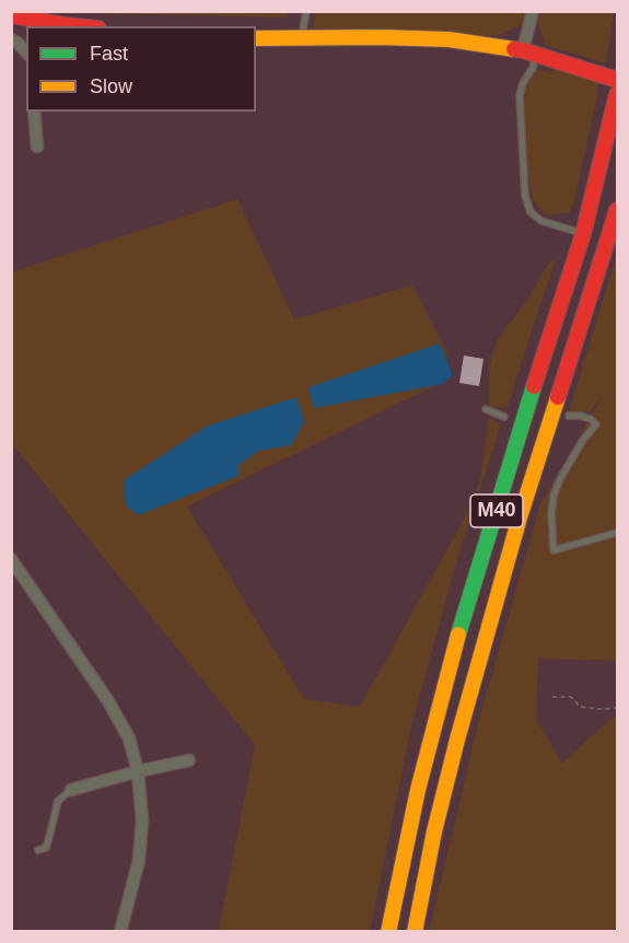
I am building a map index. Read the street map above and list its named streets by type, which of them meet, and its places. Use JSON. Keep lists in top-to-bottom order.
{
  "streets": {
    "main road": ["M40"]
  },
  "legend": ["Fast", "Slow"]
}
